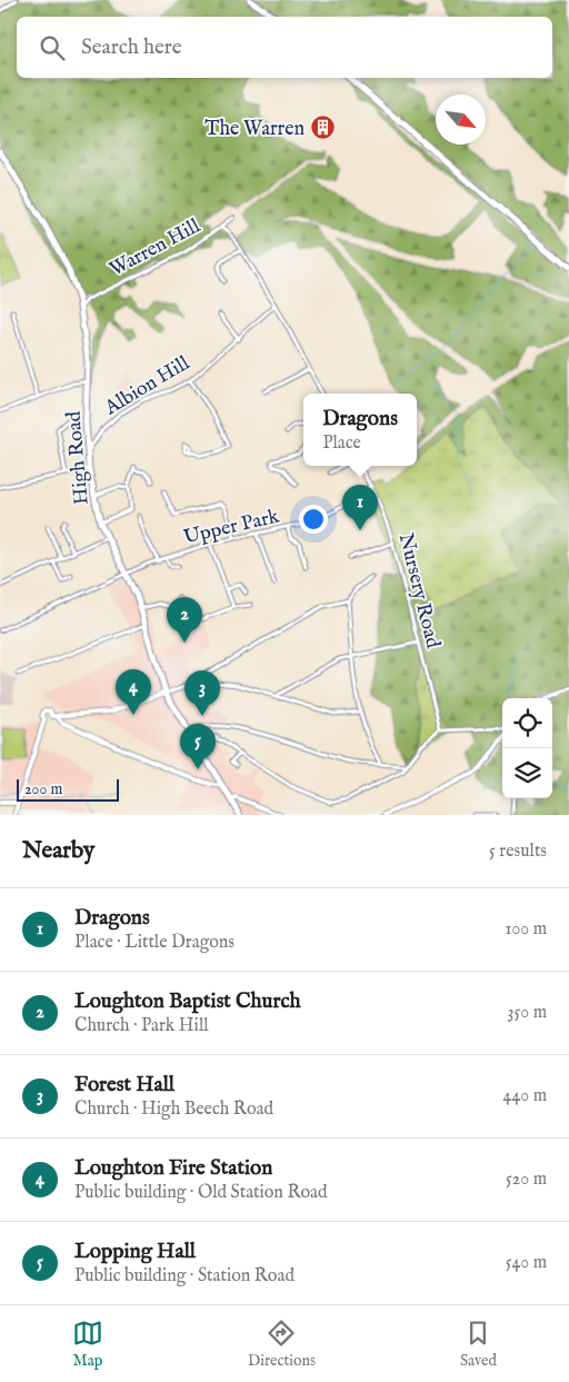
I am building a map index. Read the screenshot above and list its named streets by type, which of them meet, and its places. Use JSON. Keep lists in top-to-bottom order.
{
  "streets": {
    "main road": ["High Road"],
    "street": [
      "Warren Hill",
      "Albion Hill",
      "Upper Park",
      "Nursery Road"
    ]
  },
  "crossings": [
    ["Warren Hill", "High Road"],
    ["Albion Hill", "High Road"],
    ["High Road", "Upper Park"],
    ["Upper Park", "Nursery Road"]
  ],
  "places": {
    "building": ["The Warren"]
  },
  "scale_bar": "200 m",
  "north": "bottom right",
  "page": {
    "search": "Search here",
    "popup": ["Dragons", "Place"],
    "pins": [
      "1",
      "2",
      "4",
      "3",
      "5"
    ],
    "scale": "200 m",
    "heading": ["Nearby", "5 results"],
    "list": [
      {
        "mark": "1",
        "name": "Dragons",
        "note": "Place · Little Dragons",
        "value": "100 m"
      },
      {
        "mark": "2",
        "name": "Loughton Baptist Church",
        "note": "Church · Park Hill",
        "value": "350 m"
      },
      {
        "mark": "3",
        "name": "Forest Hall",
        "note": "Church · High Beech Road",
        "value": "440 m"
      },
      {
        "mark": "4",
        "name": "Loughton Fire Station",
        "note": "Public building · Old Station Road",
        "value": "520 m"
      },
      {
        "mark": "5",
        "name": "Lopping Hall",
        "note": "Public building · Station Road",
        "value": "540 m"
      }
    ],
    "nav": ["Map", "Directions", "Saved"]
  }
}
